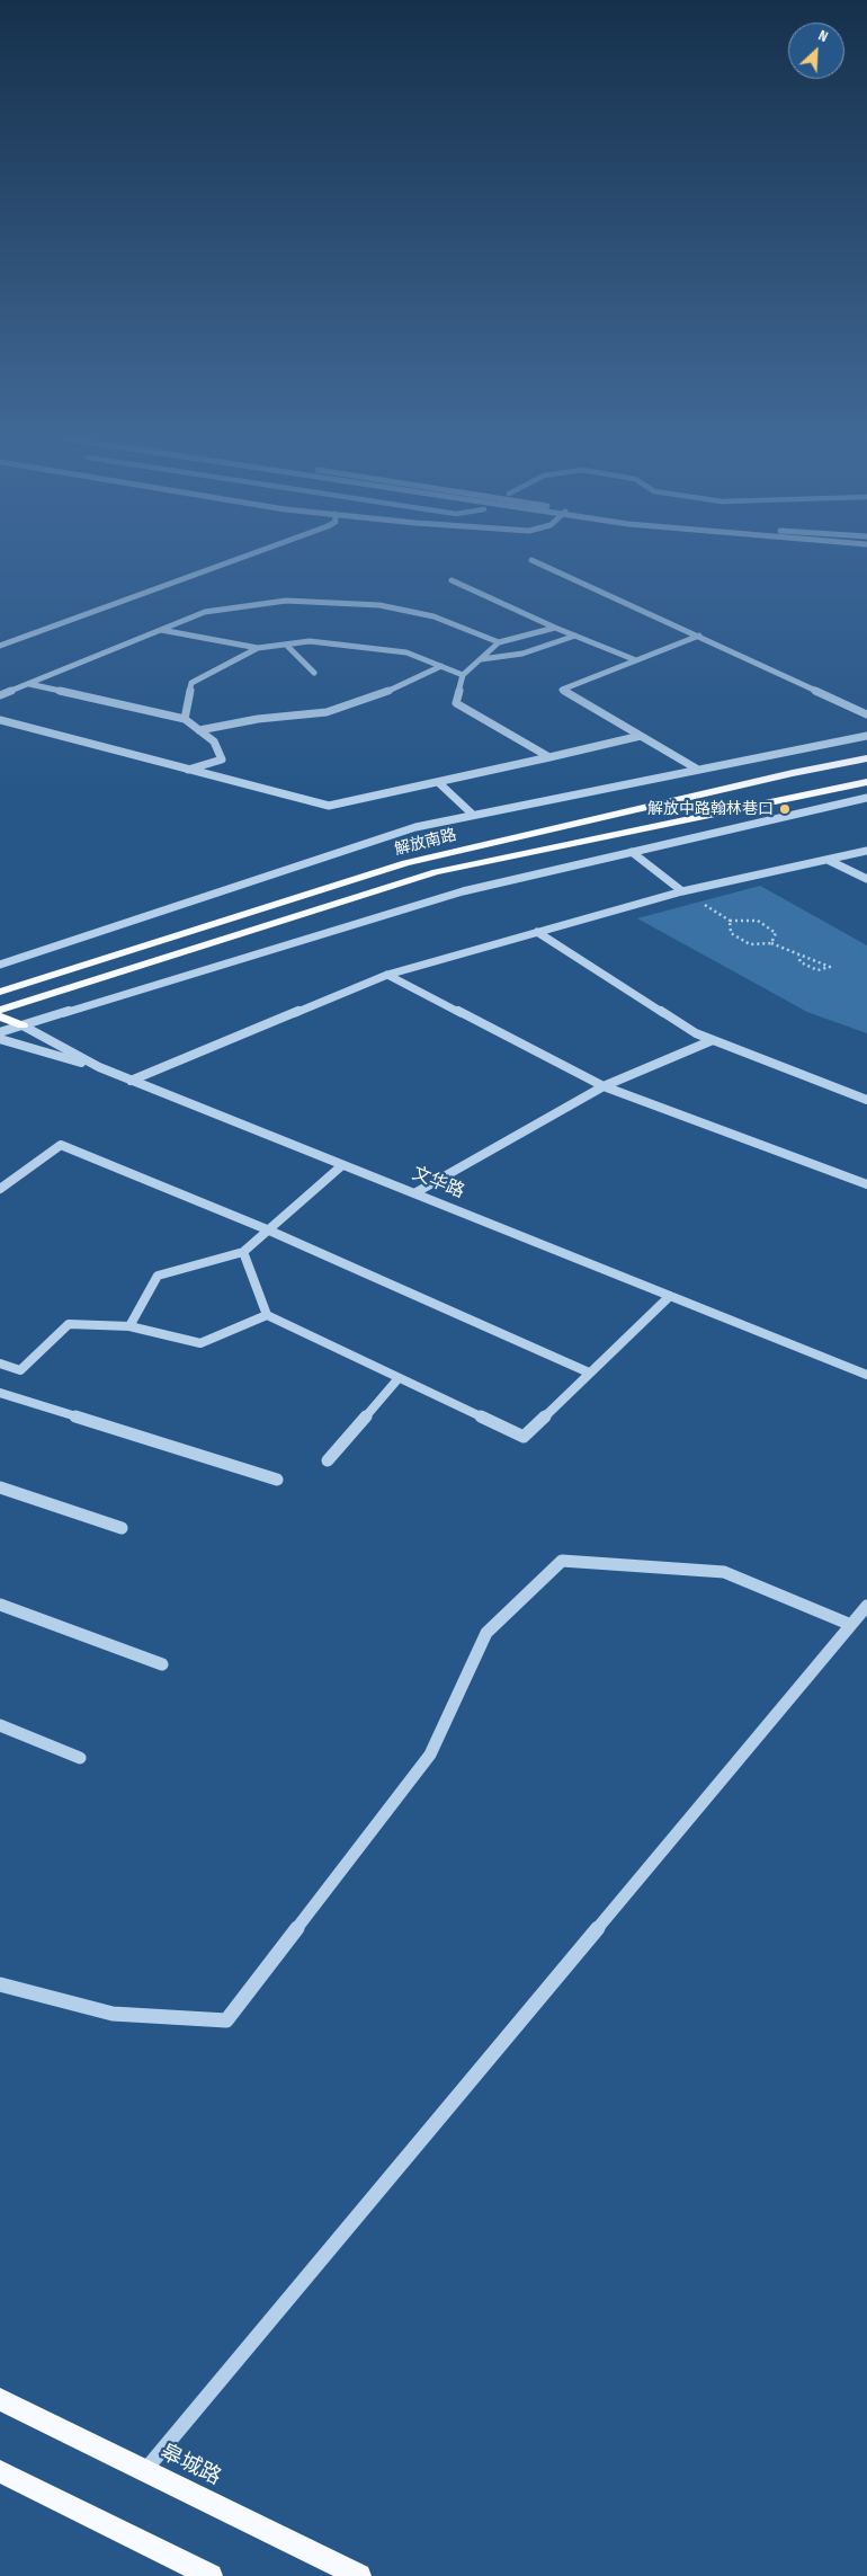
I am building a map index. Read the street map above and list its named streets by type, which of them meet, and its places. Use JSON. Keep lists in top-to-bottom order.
{
  "streets": {
    "main road": ["解放南路", "文华路", "皋城路"]
  },
  "places": ["解放中路翰林巷口"],
  "north": "top right"
}
